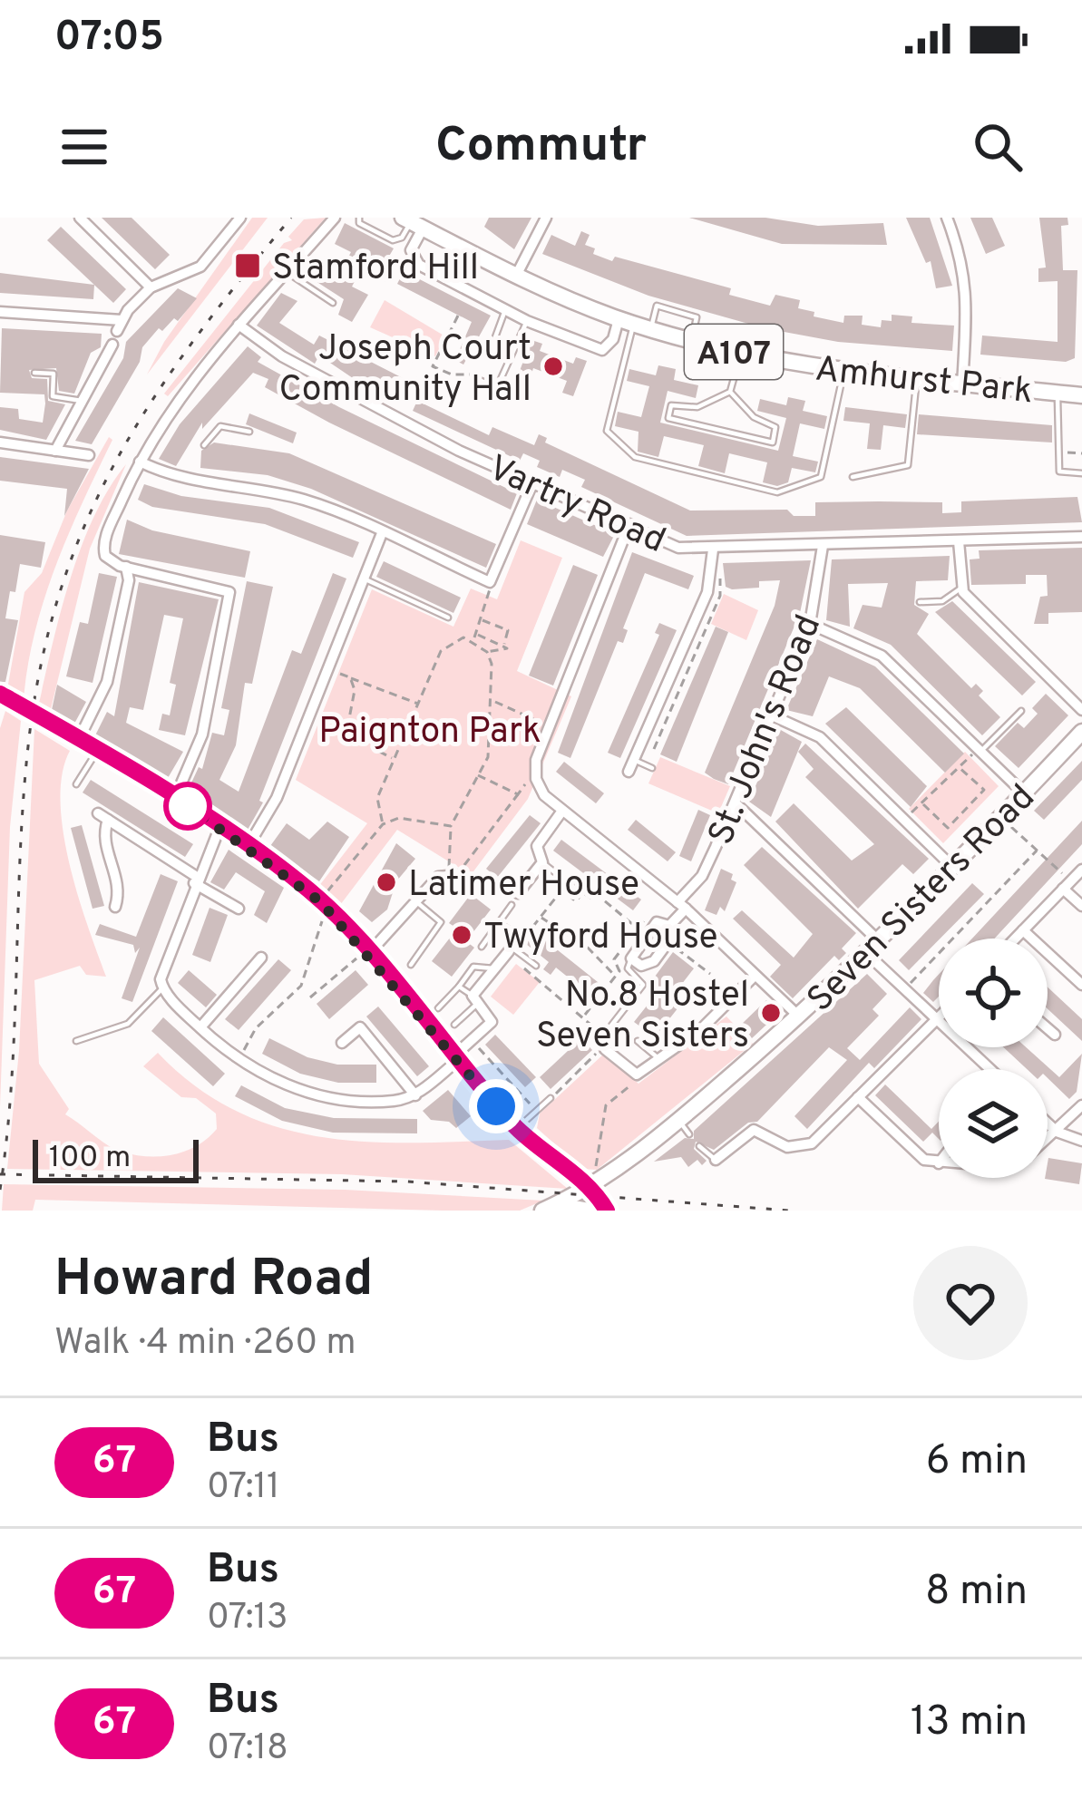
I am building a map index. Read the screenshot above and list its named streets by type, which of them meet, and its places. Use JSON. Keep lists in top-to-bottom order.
{
  "streets": {
    "main road": ["A107", "Amhurst Park", "Seven Sisters Road"],
    "street": ["Vartry Road", "St. John's Road"]
  },
  "crossings": [
    ["Vartry Road", "St. John's Road"]
  ],
  "parks": ["Paignton Park"],
  "places": {
    "transit": ["Stamford Hill"],
    "other": [
      "Joseph Court Community Hall",
      "Latimer House",
      "Twyford House",
      "No.8 Hostel Seven Sisters"
    ]
  },
  "lines": ["bus line 67"],
  "scale_bar": "100 m",
  "page": {
    "status": "07:05",
    "header": "Commutr",
    "scale": "100 m",
    "heading": ["Howard Road", "Walk · 4 min · 260 m"],
    "list": [
      {
        "mark": "67",
        "name": "Bus",
        "note": "07:11",
        "value": "6 min"
      },
      {
        "mark": "67",
        "name": "Bus",
        "note": "07:13",
        "value": "8 min"
      },
      {
        "mark": "67",
        "name": "Bus",
        "note": "07:18",
        "value": "13 min"
      }
    ]
  }
}
